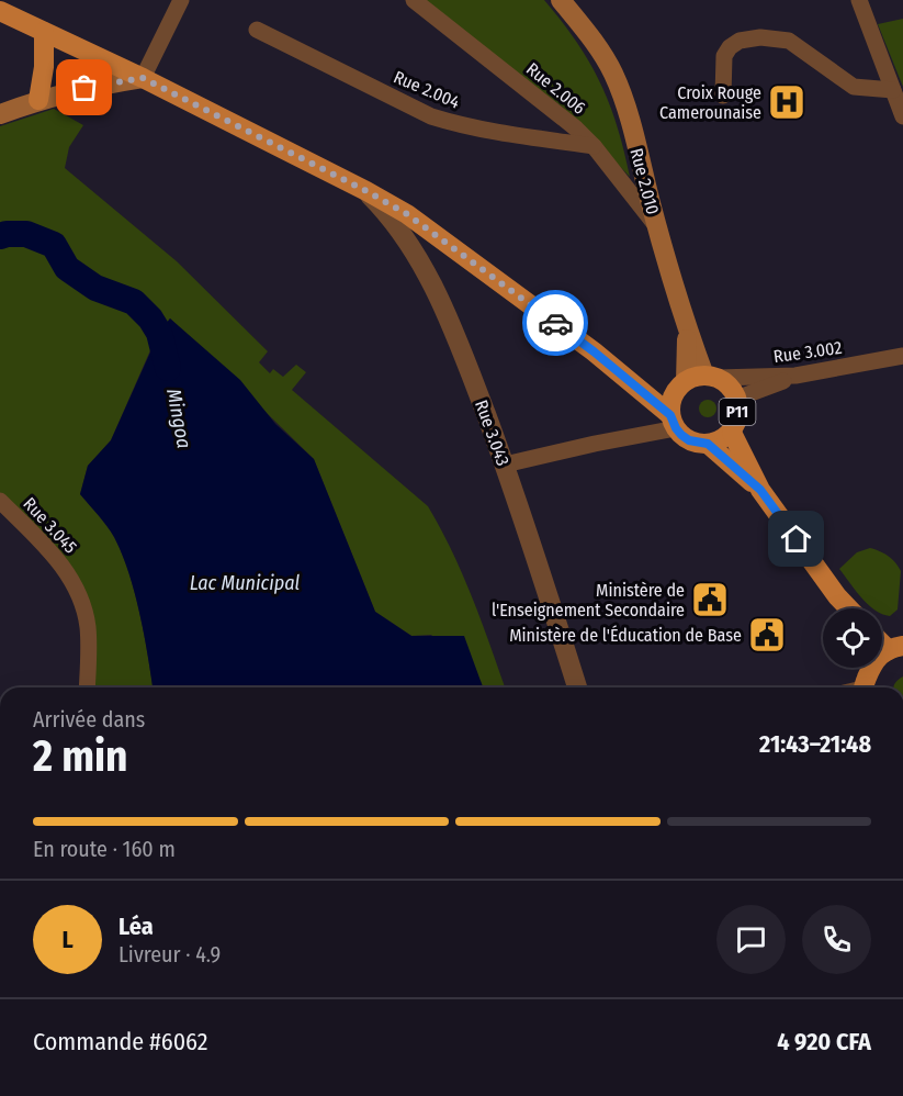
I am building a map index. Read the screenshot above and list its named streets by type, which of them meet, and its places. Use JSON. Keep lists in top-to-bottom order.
{
  "streets": {
    "main road": ["Rue 2.010", "P11"],
    "street": [
      "Rue 2.006",
      "Rue 2.004",
      "Rue 3.002",
      "Rue 3.043",
      "Rue 3.045"
    ]
  },
  "crossings": [
    ["Rue 2.006", "Rue 2.004"],
    ["Rue 2.006", "Rue 2.010"],
    ["Rue 2.010", "Rue 3.002"],
    ["Rue 2.010", "P11"],
    ["Rue 3.002", "P11"],
    ["Rue 3.002", "Rue 3.043"]
  ],
  "water": ["Mingoa", "Lac Municipal"],
  "places": {
    "hospital": ["Croix Rouge Camerounaise"],
    "public building": ["Ministère de l'Enseignement Secondaire", "Ministère de l'Éducation de Base"]
  },
  "page": {
    "heading": ["2 min", "Arrivée dans", "21:43–21:48"],
    "panel": [
      "Léa",
      "Livreur · 4.9",
      "Commande #6062",
      "4 920 CFA"
    ],
    "bar": "En route · 160 m",
    "round": "L"
  }
}
